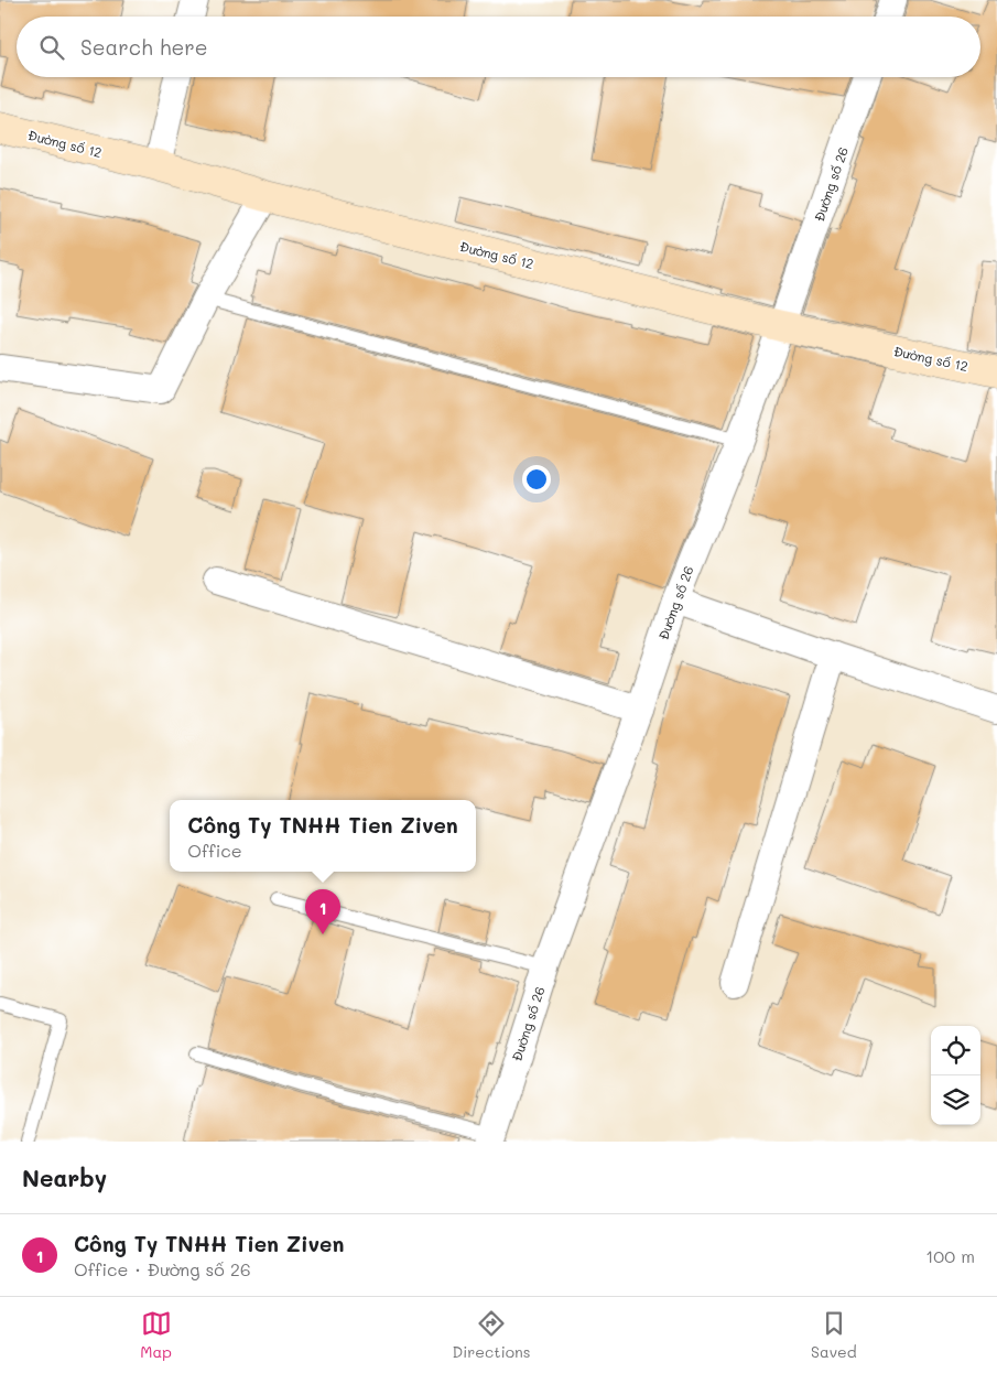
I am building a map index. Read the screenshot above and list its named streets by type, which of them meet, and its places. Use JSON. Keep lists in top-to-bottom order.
{
  "streets": {
    "street": ["Đường số 12", "Đường số 26"]
  },
  "crossings": [
    ["Đường số 12", "Đường số 26"]
  ],
  "page": {
    "search": "Search here",
    "popup": ["Công Ty TNHH Tien Ziven", "Office"],
    "pins": "1",
    "heading": "Nearby",
    "list": [
      {
        "mark": "1",
        "name": "Công Ty TNHH Tien Ziven",
        "note": "Office · Đường số 26",
        "value": "100 m"
      }
    ],
    "nav": ["Map", "Directions", "Saved"]
  }
}
